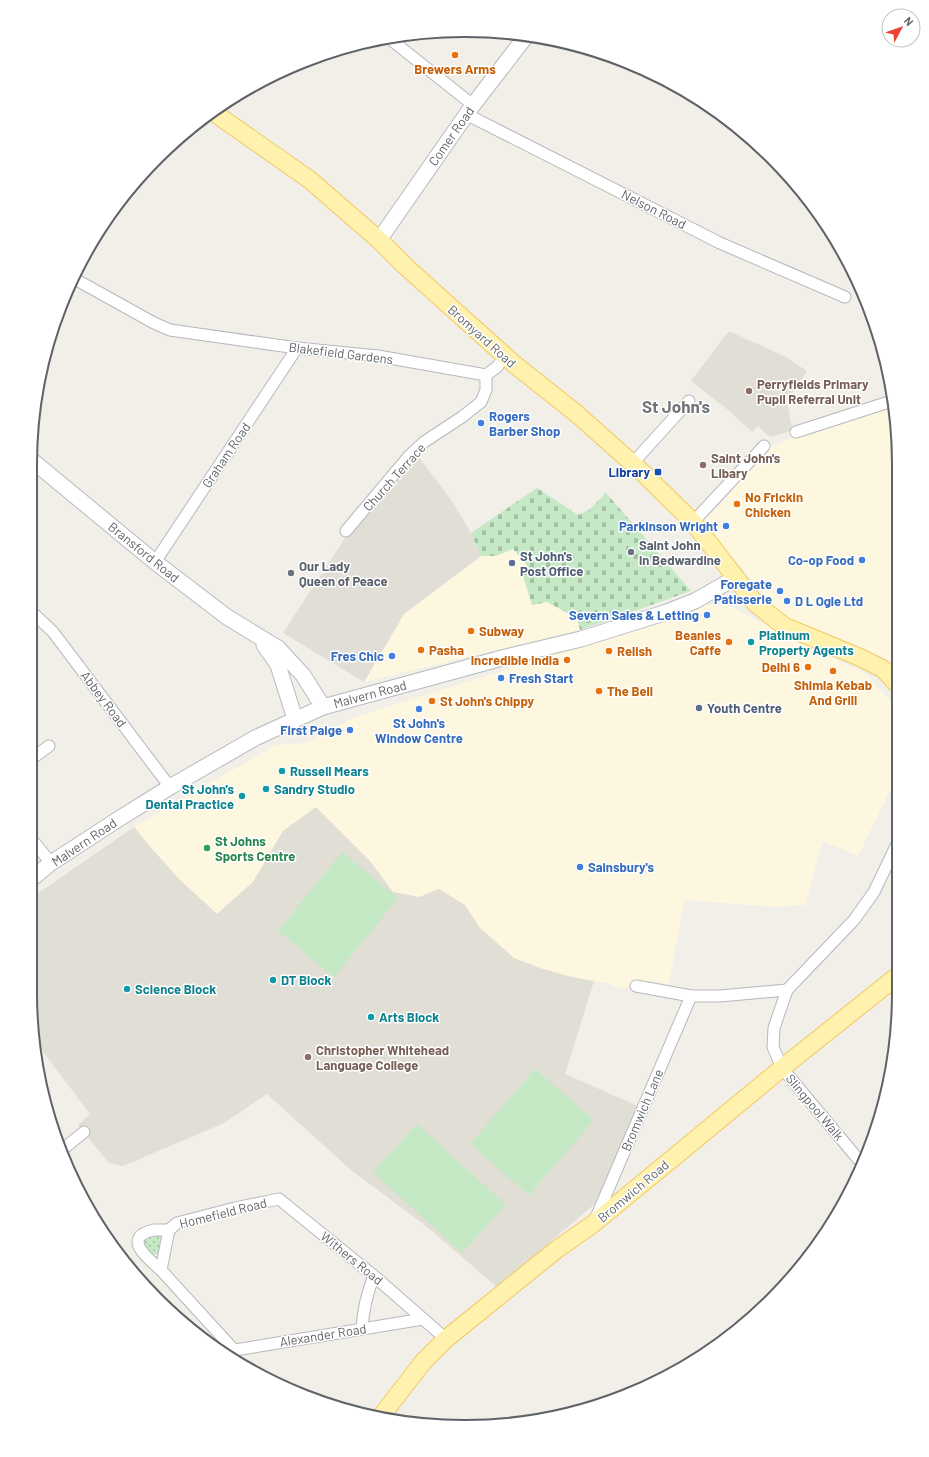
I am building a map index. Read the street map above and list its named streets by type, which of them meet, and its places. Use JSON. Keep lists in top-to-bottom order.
{
  "streets": {
    "main road": [
      "Comer Road",
      "Bromyard Road",
      "Bransford Road",
      "Malvern Road",
      "Bromwich Road"
    ],
    "street": [
      "Nelson Road",
      "Blakefield Gardens",
      "Graham Road",
      "Church Terrace",
      "Abbey Road",
      "Slingpool Walk",
      "Bromwich Lane",
      "Homefield Road",
      "Withers Road",
      "Alexander Road"
    ]
  },
  "crossings": [
    ["Comer Road", "Nelson Road"],
    ["Comer Road", "Bromyard Road"],
    ["Bromyard Road", "Malvern Road"],
    ["Blakefield Gardens", "Graham Road"],
    ["Blakefield Gardens", "Church Terrace"],
    ["Graham Road", "Bransford Road"],
    ["Bransford Road", "Malvern Road"],
    ["Malvern Road", "Abbey Road"],
    ["Slingpool Walk", "Bromwich Road"],
    ["Bromwich Lane", "Bromwich Road"],
    ["Bromwich Road", "Withers Road"],
    ["Homefield Road", "Withers Road"],
    ["Withers Road", "Alexander Road"]
  ],
  "districts": ["St John's"],
  "places": {
    "other": [
      "Brewers Arms",
      "Perryfields Primary Pupil Referral Unit",
      "Rogers Barber Shop",
      "Saint John's Libary",
      "No Frickin Chicken",
      "Parkinson Wright",
      "Saint John in Bedwardine",
      "Co-op Food",
      "St John's Post Office",
      "Our Lady Queen of Peace",
      "Foregate Patisserie",
      "D L Ogle Ltd",
      "Severn Sales & Letting",
      "Subway",
      "Beanies Caffe",
      "Platinum Property Agents",
      "Pasha",
      "Relish",
      "Fres Chic",
      "Incredible India",
      "Delhi 6",
      "Shimla Kebab And Grill",
      "Fresh Start",
      "The Bell",
      "St John's Chippy",
      "Youth Centre",
      "St John's Window Centre",
      "First Paige",
      "Russell Mears",
      "Sandry Studio",
      "St John's Dental Practice",
      "St Johns Sports Centre",
      "Sainsbury's",
      "DT Block",
      "Science Block",
      "Arts Block",
      "Christopher Whitehead Language College"
    ],
    "transit": ["Library"]
  },
  "north": "top right"
}
